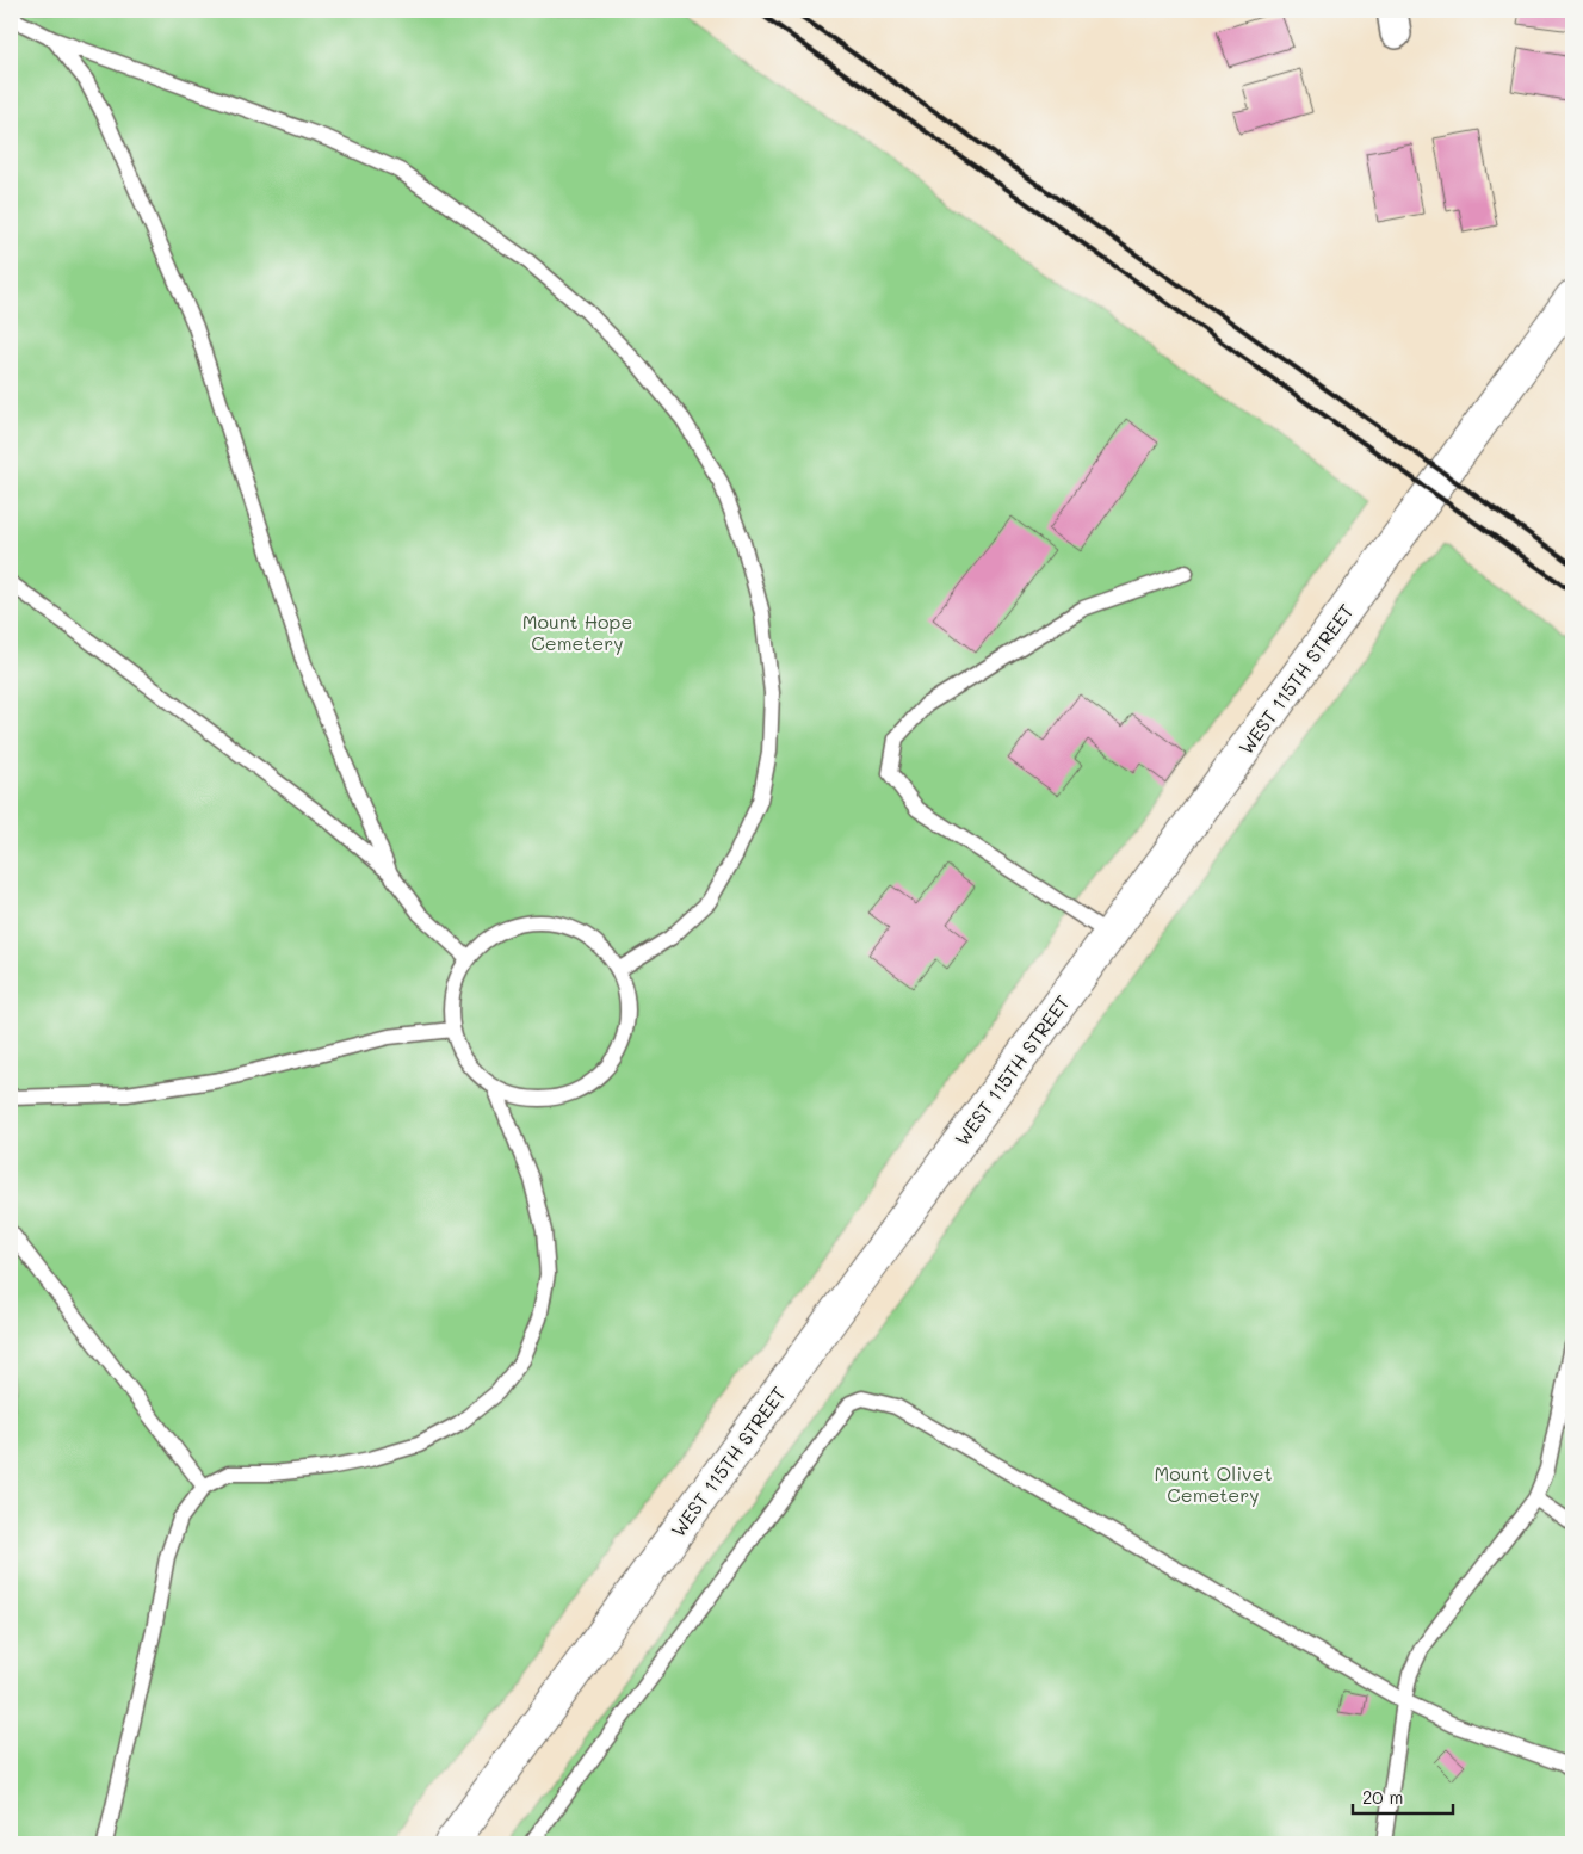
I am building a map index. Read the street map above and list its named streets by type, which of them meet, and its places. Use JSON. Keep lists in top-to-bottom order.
{
  "streets": {
    "street": ["WEST 115TH STREET"]
  },
  "parks": ["Mount Hope Cemetery", "Mount Olivet Cemetery"],
  "scale_bar": "20 m"
}
